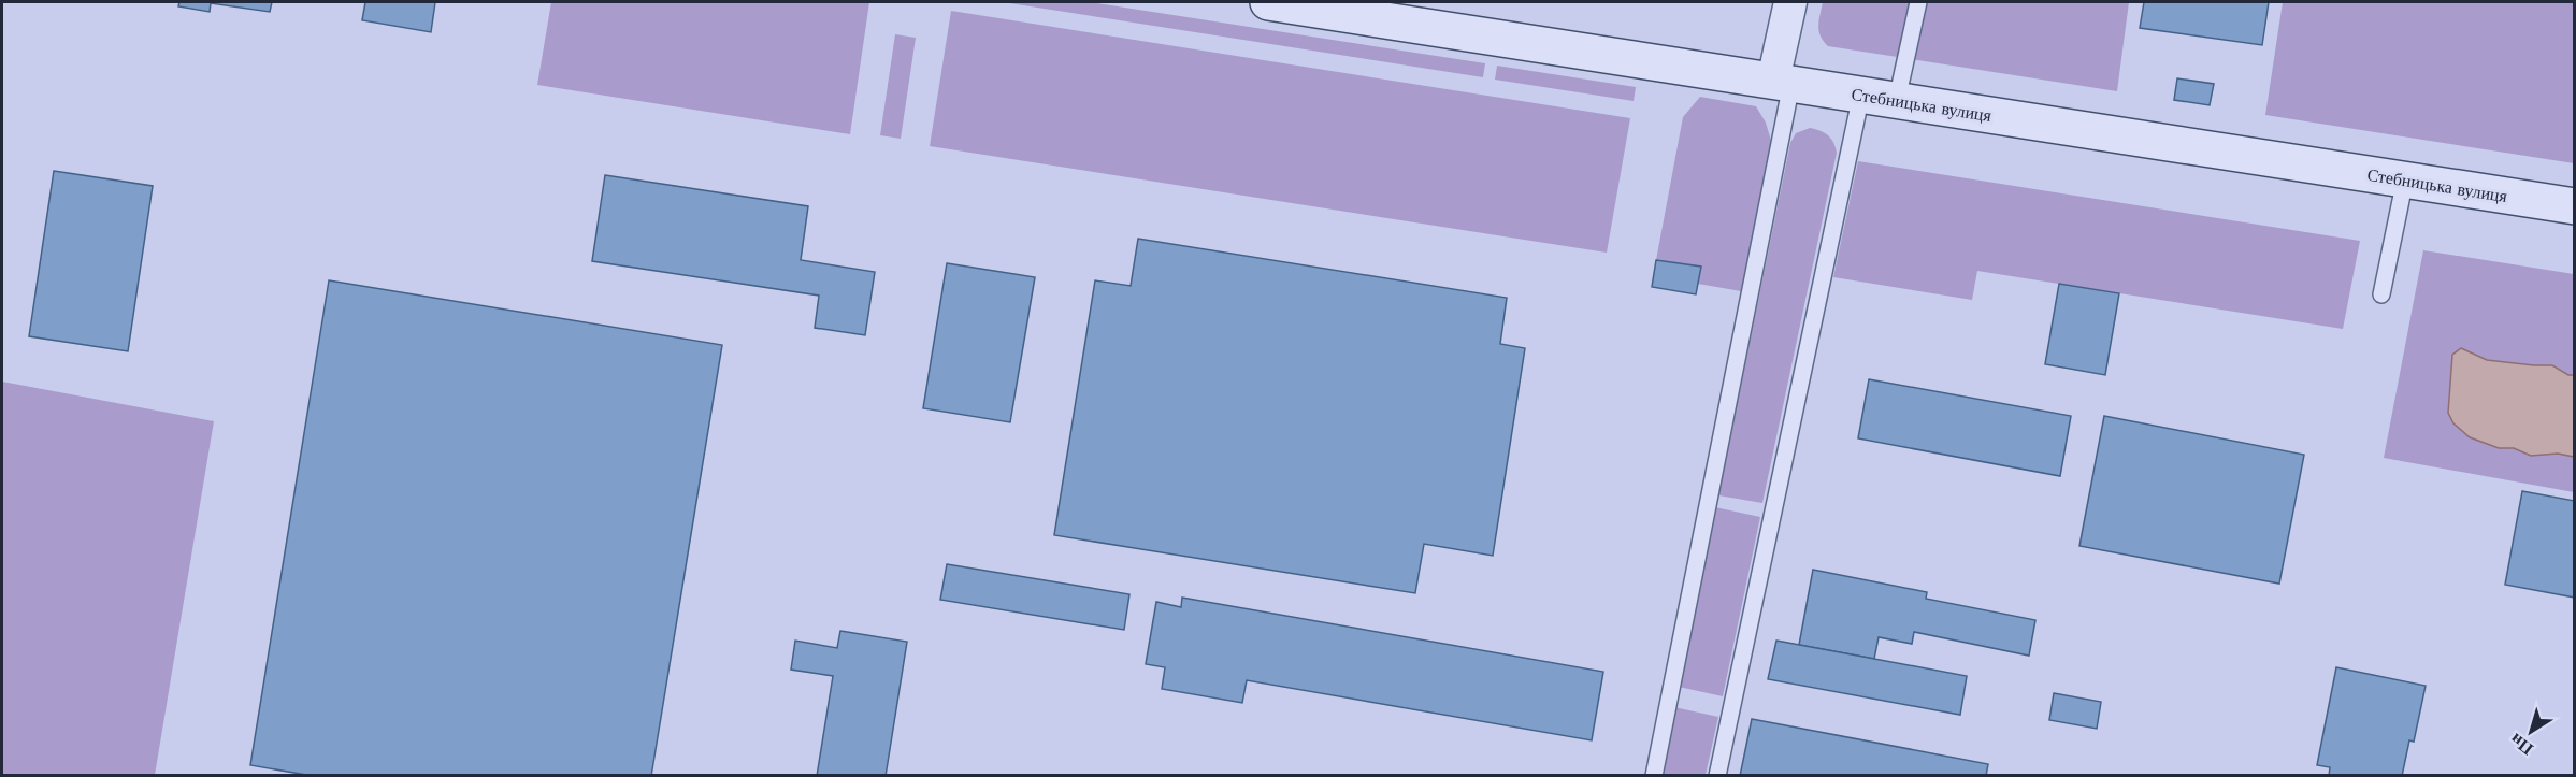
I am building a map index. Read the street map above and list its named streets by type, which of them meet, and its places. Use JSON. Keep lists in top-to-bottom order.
{
  "streets": {
    "street": ["Стебницька вулиця"]
  },
  "north": "bottom left"
}
